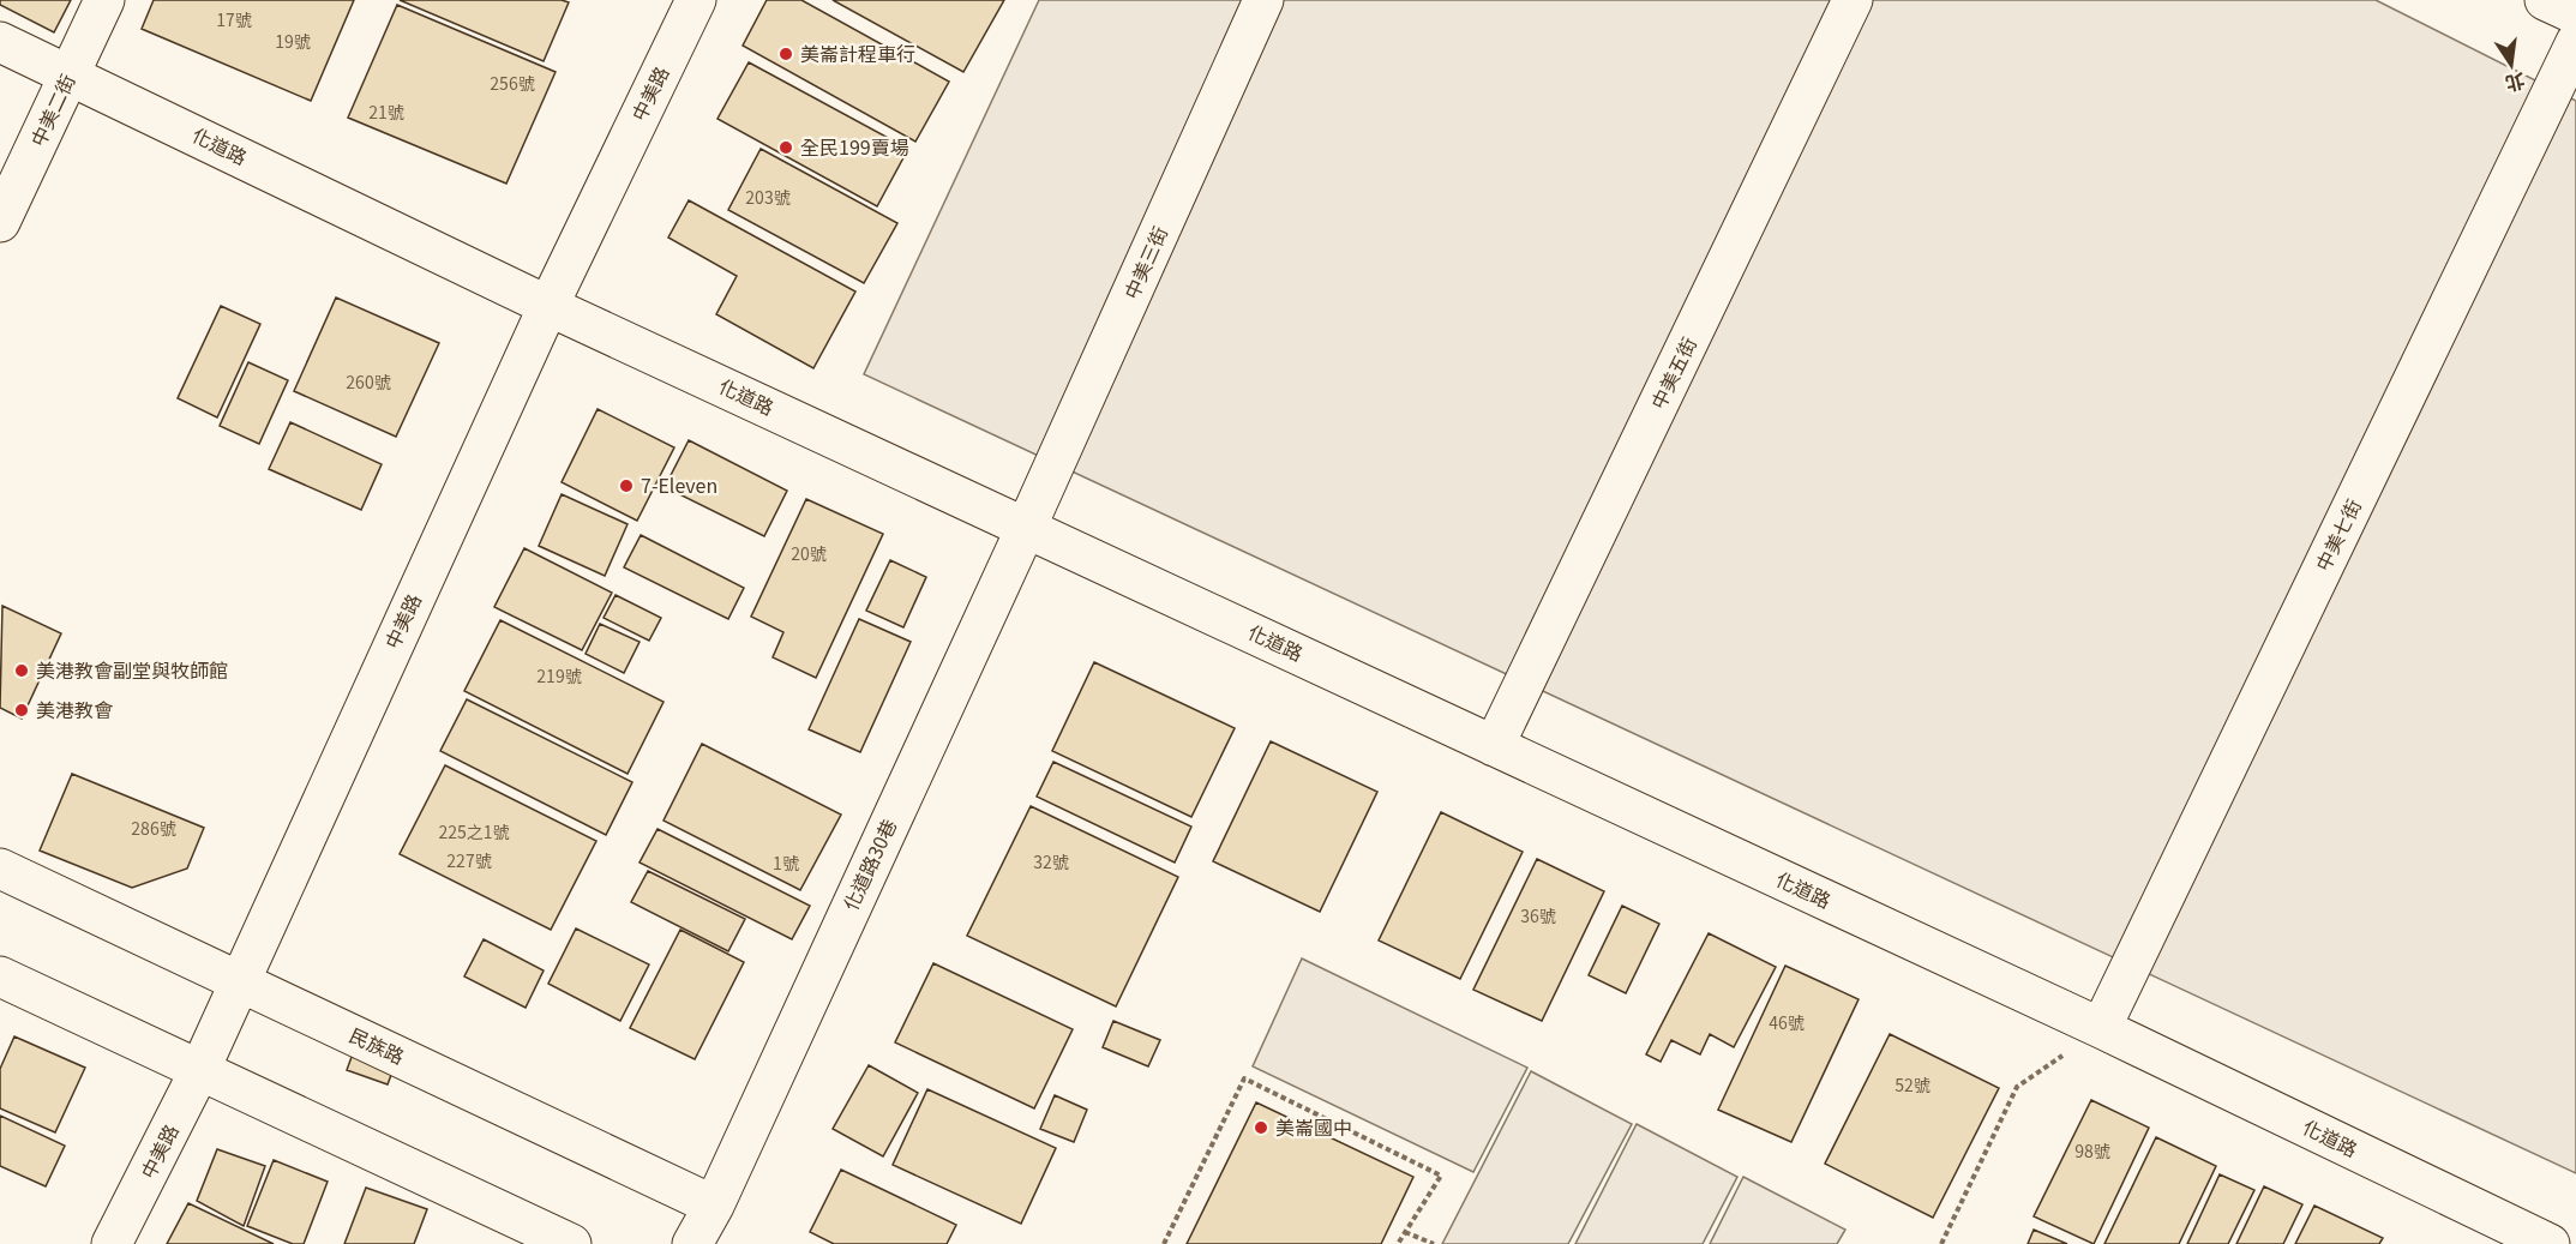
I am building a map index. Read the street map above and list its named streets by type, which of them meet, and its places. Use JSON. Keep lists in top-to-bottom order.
{
  "streets": {
    "street": [
      "中美路",
      "中美二街",
      "化道路",
      "中美三街",
      "中美五街",
      "中美七街",
      "化道路30巷",
      "民族路"
    ]
  },
  "crossings": [
    ["中美路", "化道路"],
    ["中美路", "民族路"],
    ["中美二街", "化道路"],
    ["化道路", "中美三街"],
    ["化道路", "中美五街"],
    ["化道路", "中美七街"],
    ["化道路", "化道路30巷"],
    ["中美三街", "化道路30巷"],
    ["化道路30巷", "民族路"]
  ],
  "places": [
    "美崙計程車行",
    "全民199賣場",
    "7-Eleven",
    "美港教會副堂與牧師館",
    "美港教會",
    "美崙國中"
  ],
  "house_numbers": [
    "17號",
    "19號",
    "256號",
    "21號",
    "203號",
    "260號",
    "20號",
    "219號",
    "286號",
    "225之1號",
    "227號",
    "32號",
    "1號",
    "36號",
    "46號",
    "52號",
    "98號"
  ],
  "north": "bottom"
}
